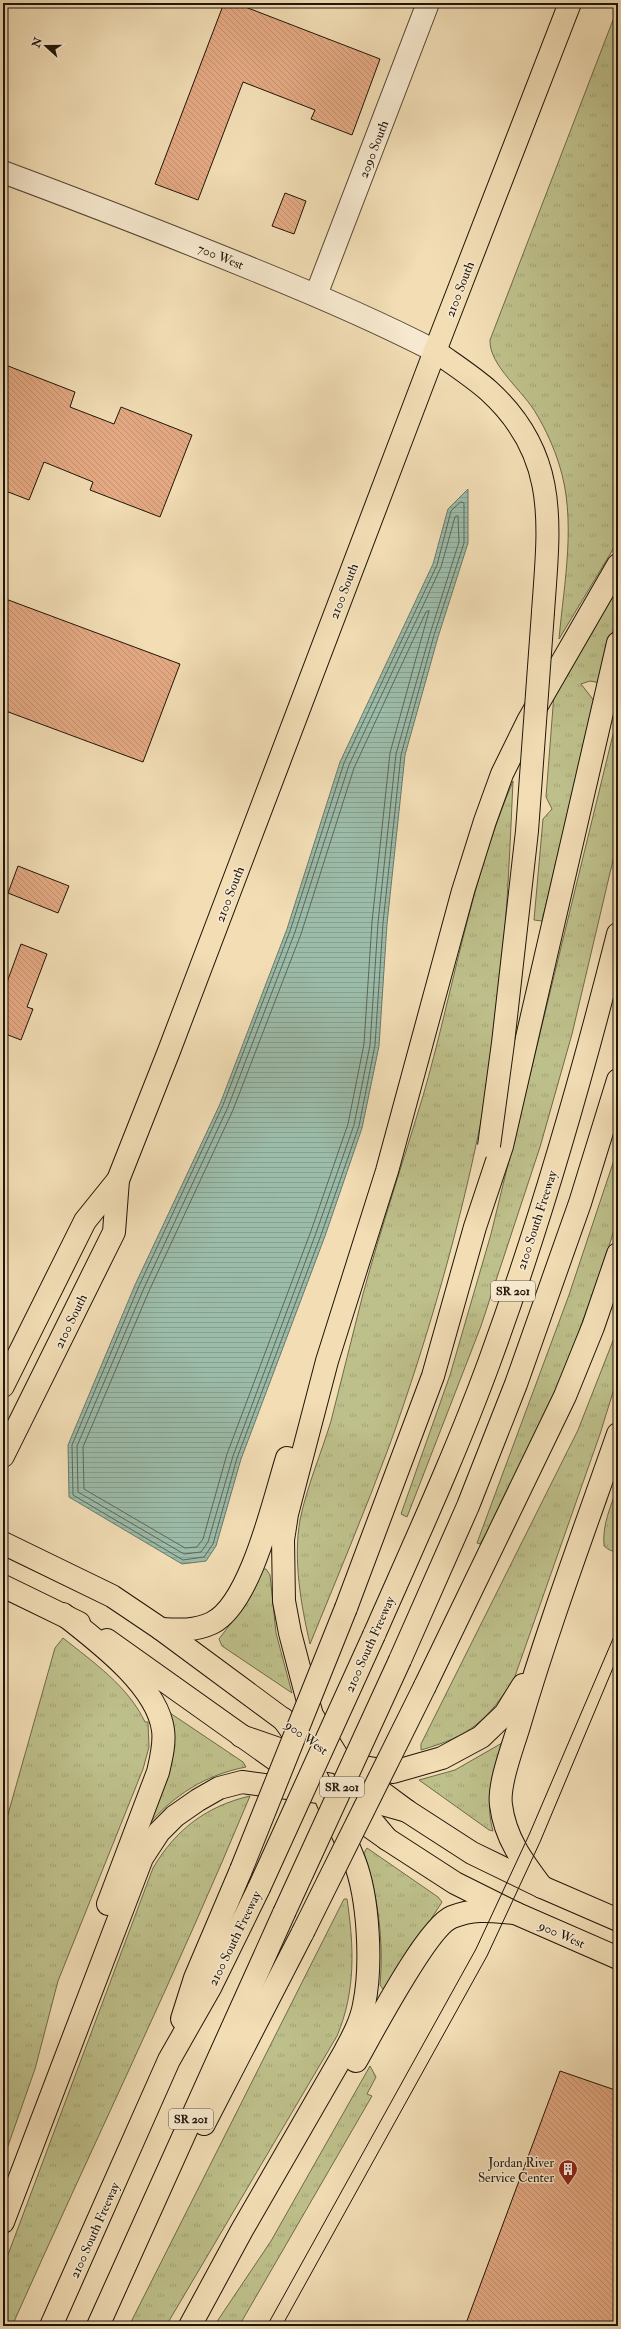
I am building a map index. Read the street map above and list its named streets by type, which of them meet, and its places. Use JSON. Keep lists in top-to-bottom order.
{
  "streets": {
    "main road": [
      "2100 South",
      "2100 South Freeway",
      "SR 201",
      "900 West"
    ],
    "street": ["2090 South", "700 West"]
  },
  "crossings": [
    ["2090 South", "700 West"],
    ["700 West", "2100 South"]
  ],
  "places": {
    "building": ["Jordan River Service Center"]
  },
  "north": "left"
}
